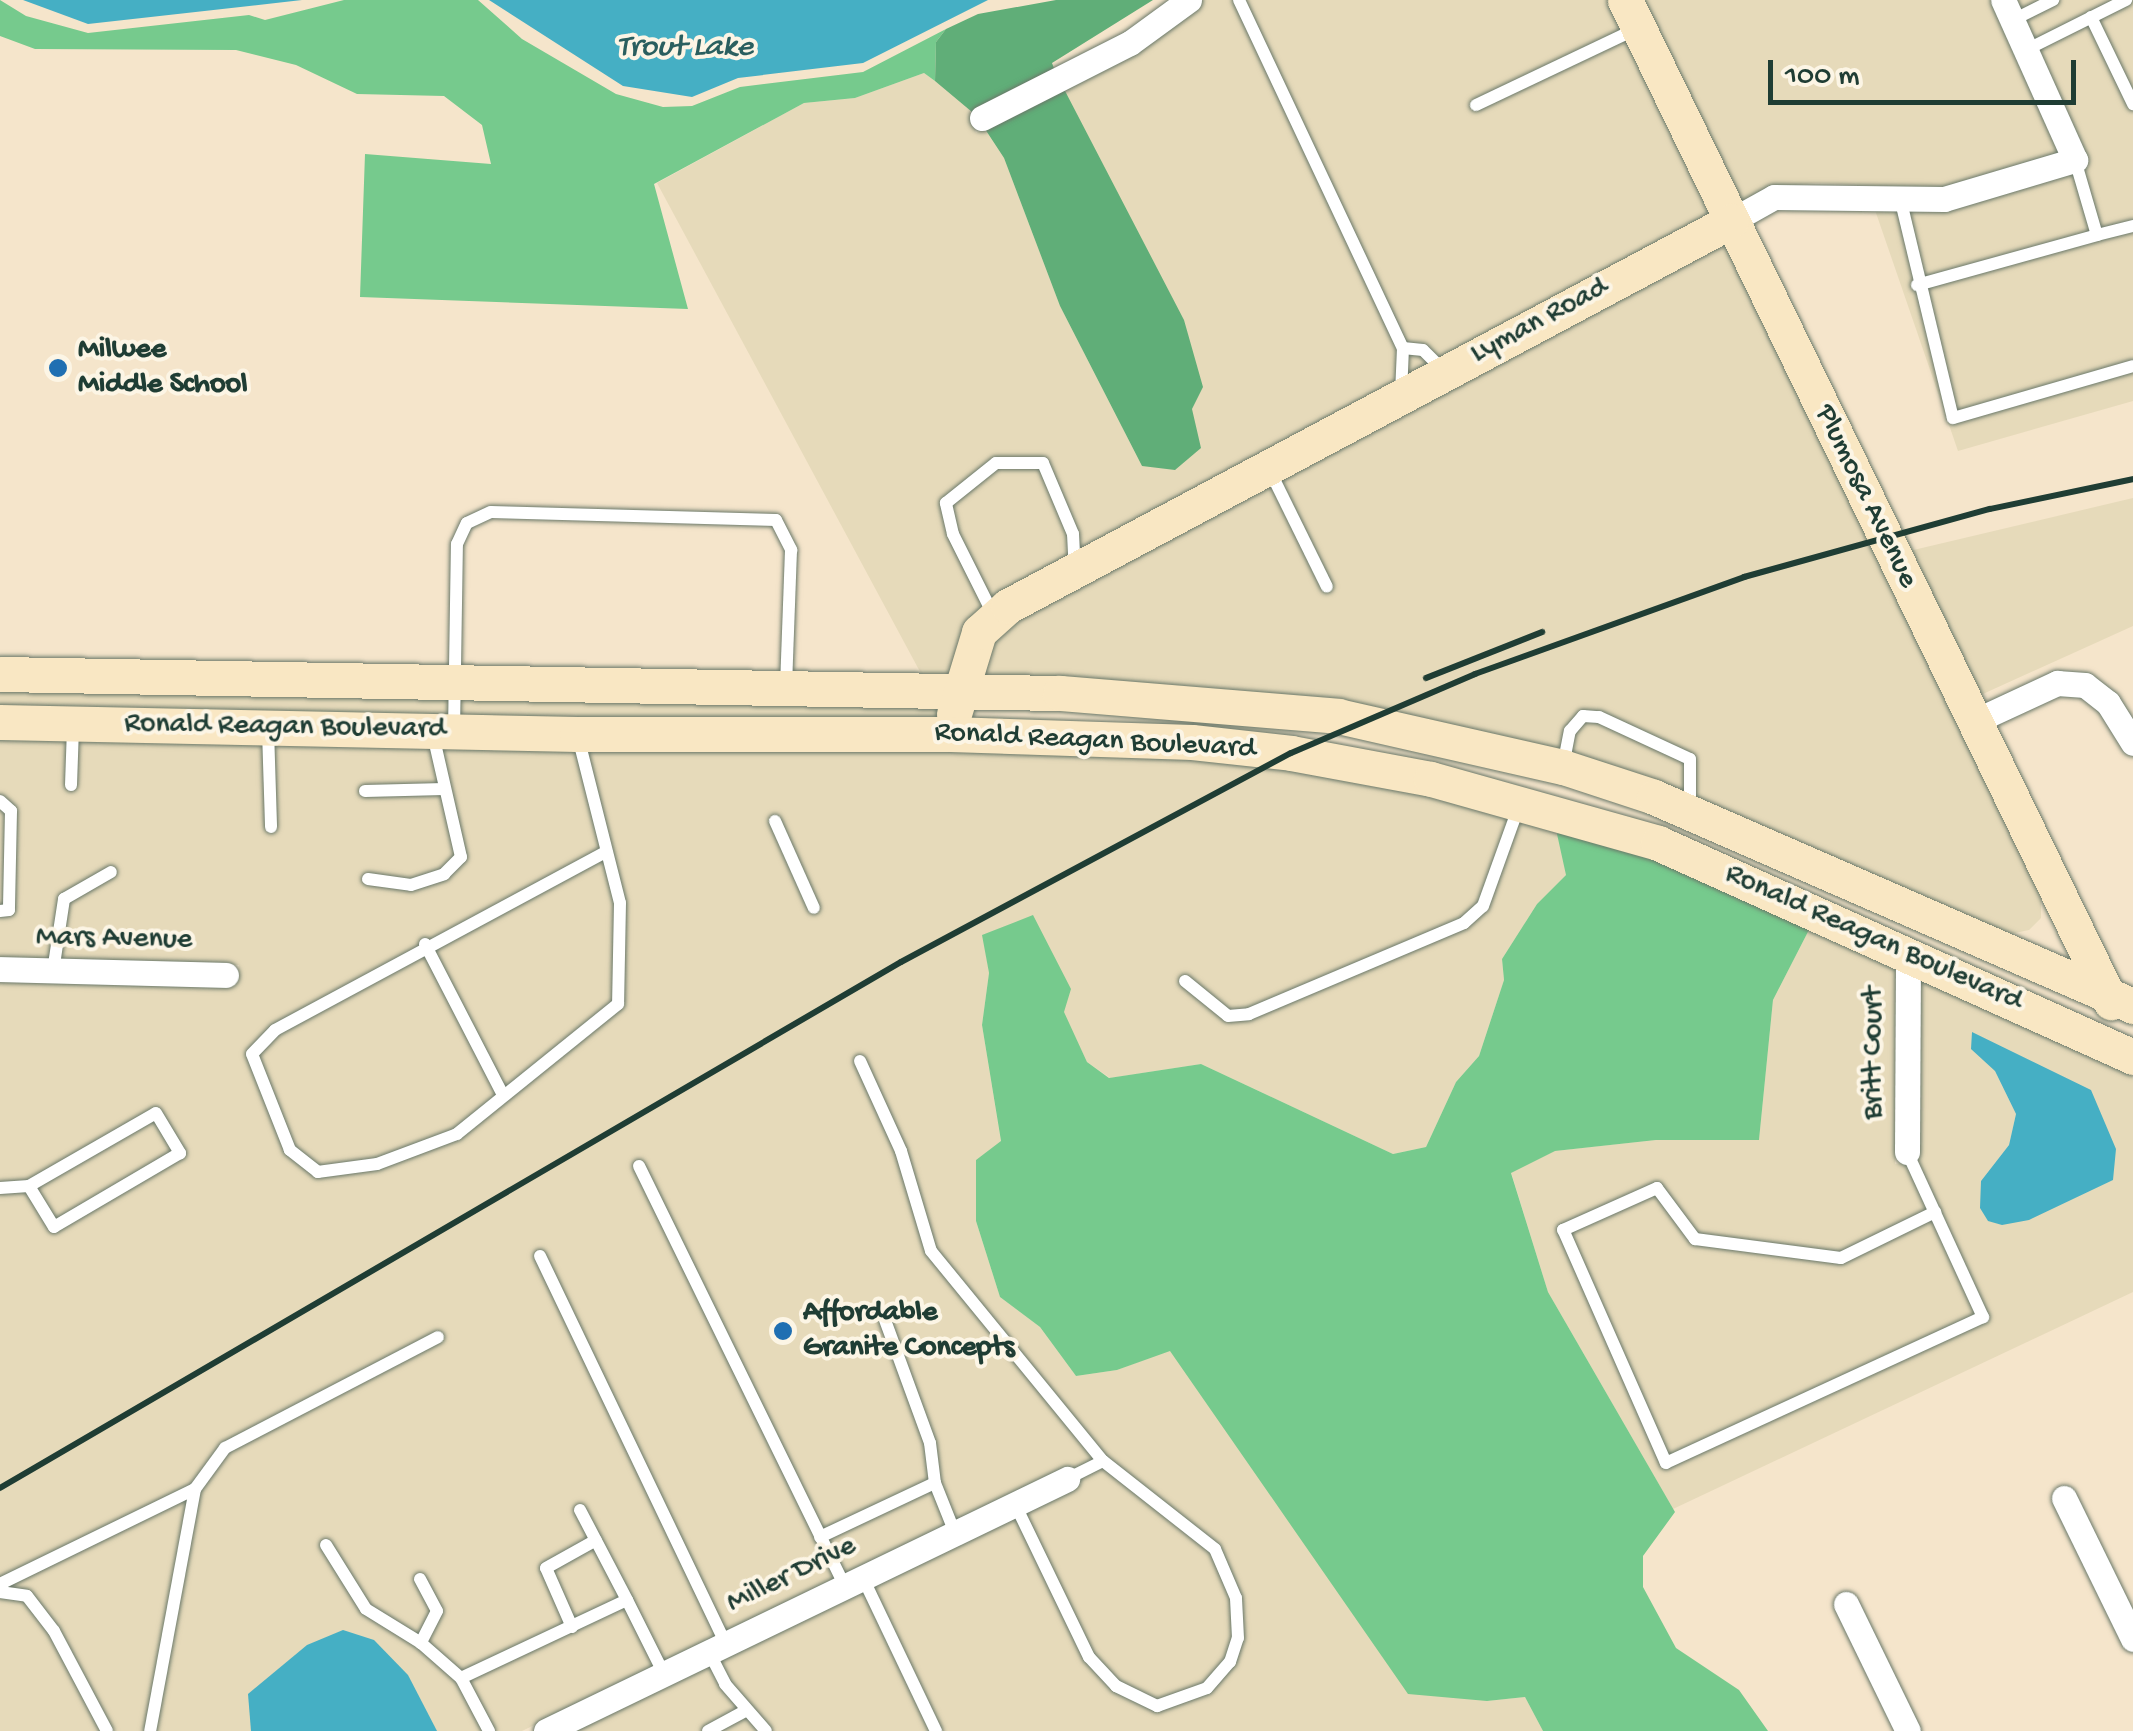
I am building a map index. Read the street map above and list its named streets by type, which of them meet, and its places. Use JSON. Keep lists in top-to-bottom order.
{
  "streets": {
    "main road": ["Lyman Road", "Plumosa Avenue", "Ronald Reagan Boulevard"],
    "street": ["Mars Avenue", "Britt Court", "Miller Drive"]
  },
  "crossings": [
    ["Lyman Road", "Plumosa Avenue"],
    ["Lyman Road", "Ronald Reagan Boulevard"],
    ["Plumosa Avenue", "Ronald Reagan Boulevard"],
    ["Ronald Reagan Boulevard", "Britt Court"]
  ],
  "water": ["Trout Lake"],
  "places": ["Milwee Middle School", "Affordable Granite Concepts"],
  "scale_bar": "100 m"
}
